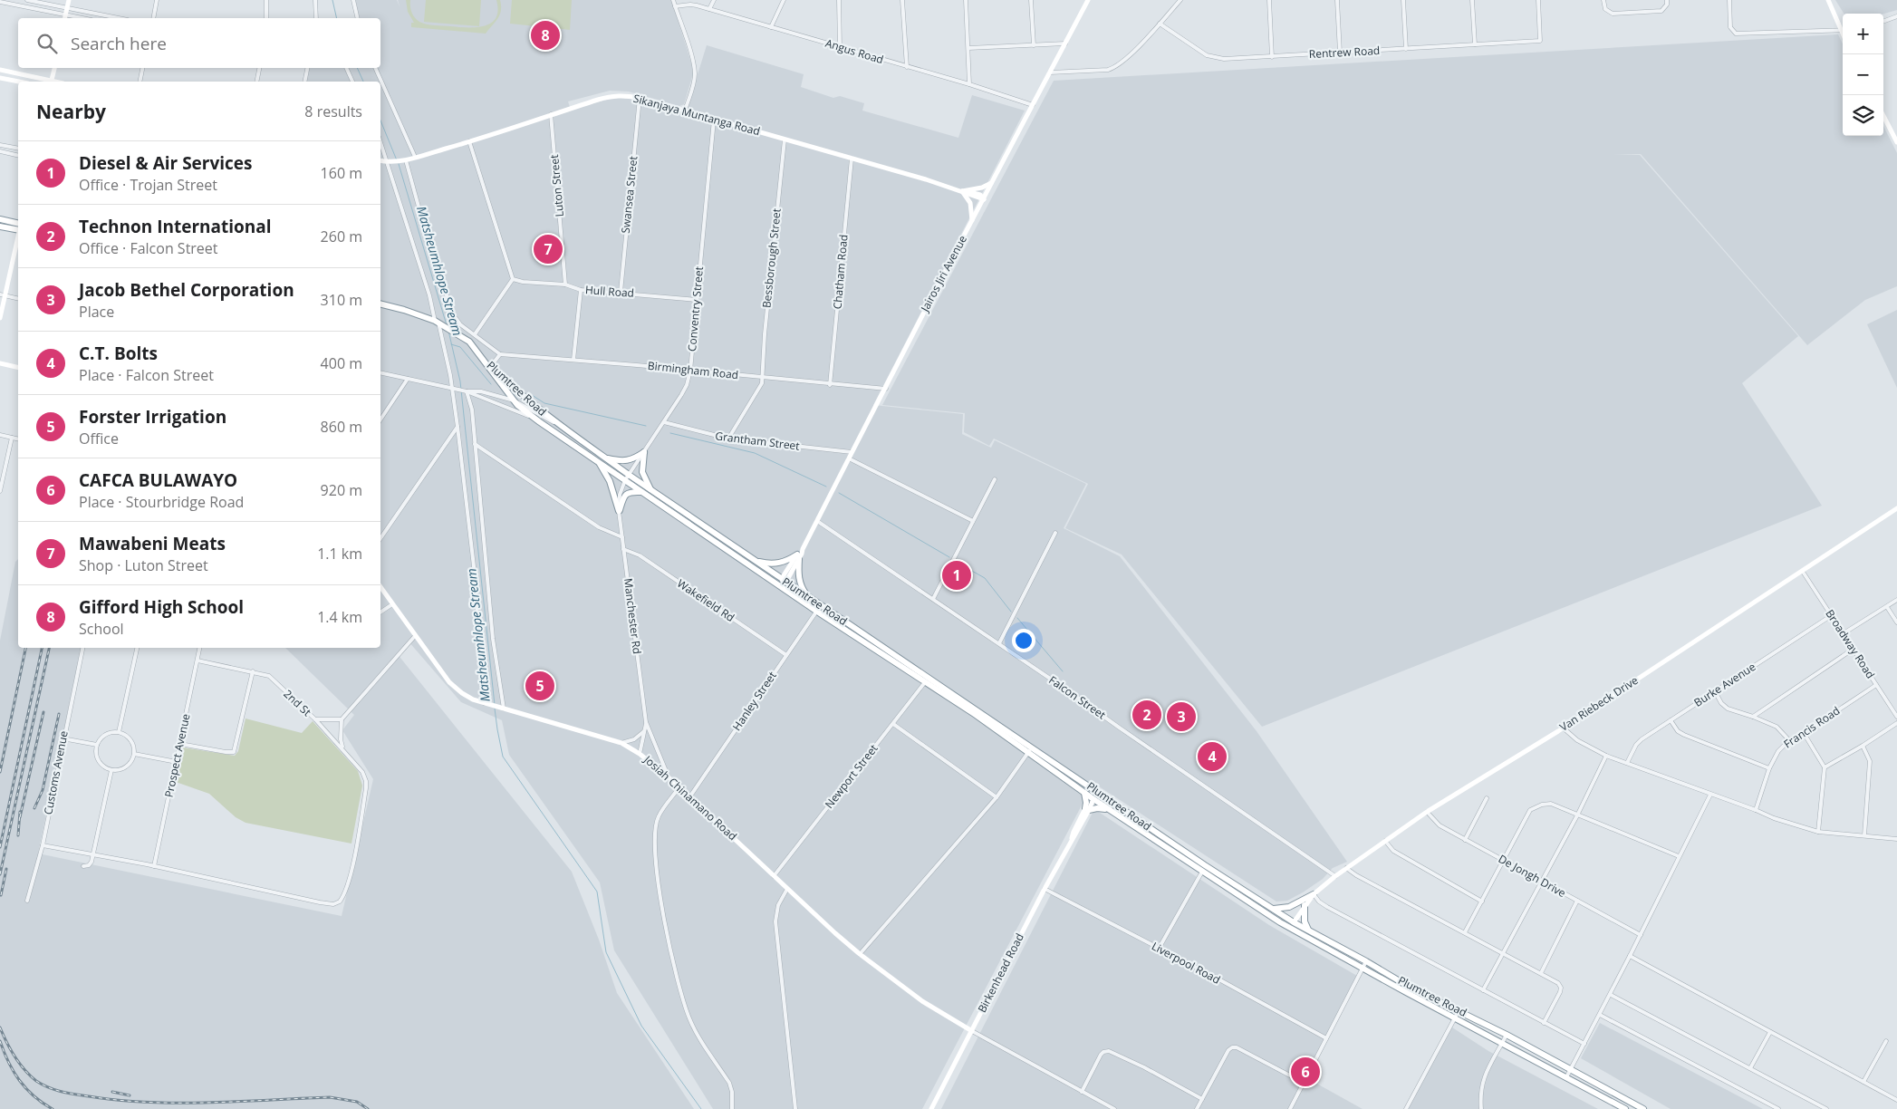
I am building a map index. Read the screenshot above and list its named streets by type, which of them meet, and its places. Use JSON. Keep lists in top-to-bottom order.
{
  "streets": {
    "highway": ["Plumtree Road"],
    "street": [
      "Angus Road",
      "Rentrew Road",
      "Sikanjaya Muntanga Road",
      "Luton Street",
      "Swansea Street",
      "Bessborough Street",
      "Chatham Road",
      "Jairos Jiri Avenue",
      "Hull Road",
      "Conventry Street",
      "Birmingham Road",
      "Grantham Street",
      "Wakefield Rd",
      "Manchester Rd",
      "Broadway Road",
      "Burke Avenue",
      "Falcon Street",
      "Hanley Street",
      "2nd St",
      "Van Riebeck Drive",
      "Francis Road",
      "Prospect Avenue",
      "Customs Avenue",
      "Newport Street",
      "Josiah Chinamano Road",
      "De Jongh Drive",
      "Liverpool Road",
      "Birkenhead Road"
    ]
  },
  "crossings": [
    ["Angus Road", "Jairos Jiri Avenue"],
    ["Sikanjaya Muntanga Road", "Luton Street"],
    ["Sikanjaya Muntanga Road", "Swansea Street"],
    ["Sikanjaya Muntanga Road", "Bessborough Street"],
    ["Sikanjaya Muntanga Road", "Chatham Road"],
    ["Sikanjaya Muntanga Road", "Jairos Jiri Avenue"],
    ["Sikanjaya Muntanga Road", "Conventry Street"],
    ["Luton Street", "Hull Road"],
    ["Swansea Street", "Hull Road"],
    ["Bessborough Street", "Birmingham Road"],
    ["Bessborough Street", "Grantham Street"],
    ["Chatham Road", "Birmingham Road"],
    ["Jairos Jiri Avenue", "Birmingham Road"],
    ["Jairos Jiri Avenue", "Grantham Street"],
    ["Jairos Jiri Avenue", "Falcon Street"],
    ["Hull Road", "Conventry Street"],
    ["Conventry Street", "Birmingham Road"],
    ["Conventry Street", "Plumtree Road"],
    ["Conventry Street", "Grantham Street"],
    ["Conventry Street", "Manchester Rd"],
    ["Plumtree Road", "Hanley Street"],
    ["Plumtree Road", "Van Riebeck Drive"],
    ["Plumtree Road", "Newport Street"],
    ["Plumtree Road", "Birkenhead Road"],
    ["Wakefield Rd", "Manchester Rd"],
    ["Wakefield Rd", "Hanley Street"],
    ["Broadway Road", "Burke Avenue"],
    ["Broadway Road", "Van Riebeck Drive"],
    ["Broadway Road", "Francis Road"],
    ["Falcon Street", "Van Riebeck Drive"],
    ["Hanley Street", "Josiah Chinamano Road"],
    ["2nd St", "Prospect Avenue"],
    ["Van Riebeck Drive", "De Jongh Drive"],
    ["Newport Street", "Josiah Chinamano Road"],
    ["Josiah Chinamano Road", "Birkenhead Road"],
    ["Liverpool Road", "Birkenhead Road"]
  ],
  "water": ["Matsheumhlope Stream"],
  "page": {
    "map_buttons": ["+", "−"],
    "search": "Search here",
    "pins": [
      "8",
      "7",
      "1",
      "5",
      "2",
      "3",
      "4",
      "6"
    ],
    "heading": ["Nearby", "8 results"],
    "list": [
      {
        "mark": "1",
        "name": "Diesel & Air Services",
        "note": "Office · Trojan Street",
        "value": "160 m"
      },
      {
        "mark": "2",
        "name": "Technon International",
        "note": "Office · Falcon Street",
        "value": "260 m"
      },
      {
        "mark": "3",
        "name": "Jacob Bethel Corporation",
        "note": "Place",
        "value": "310 m"
      },
      {
        "mark": "4",
        "name": "C.T. Bolts",
        "note": "Place · Falcon Street",
        "value": "400 m"
      },
      {
        "mark": "5",
        "name": "Forster Irrigation",
        "note": "Office",
        "value": "860 m"
      },
      {
        "mark": "6",
        "name": "CAFCA BULAWAYO",
        "note": "Place · Stourbridge Road",
        "value": "920 m"
      },
      {
        "mark": "7",
        "name": "Mawabeni Meats",
        "note": "Shop · Luton Street",
        "value": "1.1 km"
      },
      {
        "mark": "8",
        "name": "Gifford High School",
        "note": "School",
        "value": "1.4 km"
      }
    ]
  }
}
